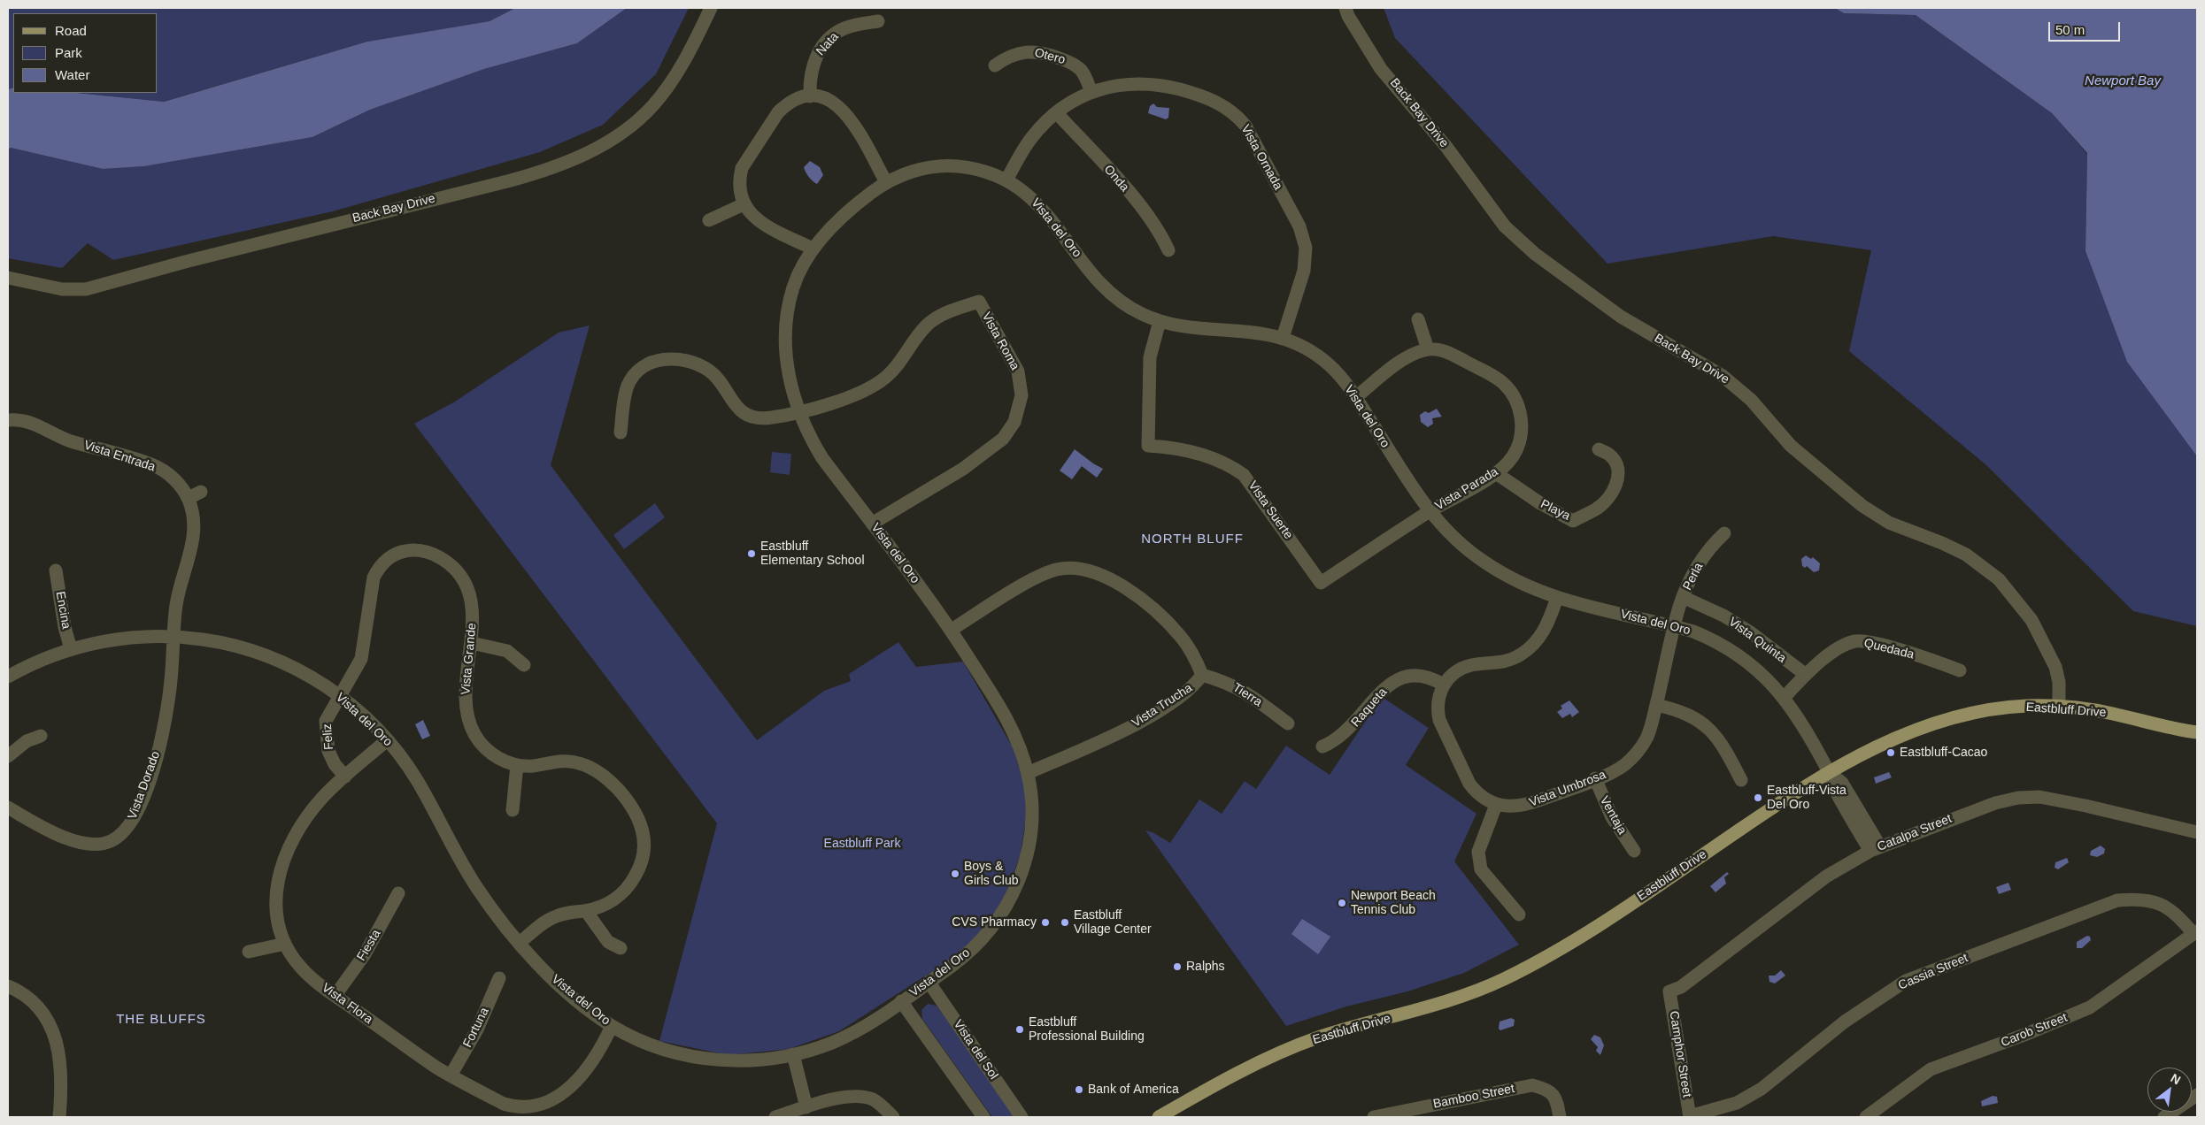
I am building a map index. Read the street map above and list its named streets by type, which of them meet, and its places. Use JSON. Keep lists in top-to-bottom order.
{
  "streets": {
    "main road": ["Eastbluff Drive"],
    "street": [
      "Nata",
      "Otero",
      "Back Bay Drive",
      "Vista Ornada",
      "Onda",
      "Vista del Oro",
      "Vista Roma",
      "Vista Entrada",
      "Vista Parada",
      "Vista Suerte",
      "Playa",
      "Perla",
      "Encina",
      "Vista Quinta",
      "Quedada",
      "Vista Grande",
      "Tierra",
      "Vista Trucha",
      "Raqueta",
      "Feliz",
      "Vista Dorado",
      "Vista Umbrosa",
      "Ventaja",
      "Catalpa Street",
      "Fiesta",
      "Cassia Street",
      "Vista Flora",
      "Fortuna",
      "Carob Street",
      "Vista del Sol",
      "Camphor Street",
      "Bamboo Street"
    ]
  },
  "crossings": [
    ["Nata", "Vista del Oro"],
    ["Otero", "Vista Ornada"],
    ["Back Bay Drive", "Eastbluff Drive"],
    ["Vista Ornada", "Onda"],
    ["Vista Ornada", "Vista del Oro"],
    ["Vista del Oro", "Vista Roma"],
    ["Vista del Oro", "Vista Entrada"],
    ["Vista del Oro", "Vista Parada"],
    ["Vista del Oro", "Vista Suerte"],
    ["Vista del Oro", "Playa"],
    ["Vista del Oro", "Perla"],
    ["Vista del Oro", "Encina"],
    ["Vista del Oro", "Quedada"],
    ["Vista del Oro", "Vista Grande"],
    ["Vista del Oro", "Vista Trucha"],
    ["Vista del Oro", "Eastbluff Drive"],
    ["Vista del Oro", "Feliz"],
    ["Vista del Oro", "Vista Dorado"],
    ["Vista del Oro", "Vista Umbrosa"],
    ["Vista del Oro", "Catalpa Street"],
    ["Vista del Oro", "Vista Flora"],
    ["Vista del Oro", "Vista del Sol"],
    ["Vista Entrada", "Vista Dorado"],
    ["Vista Parada", "Vista Suerte"],
    ["Vista Parada", "Playa"],
    ["Vista Suerte", "Playa"],
    ["Perla", "Vista Quinta"],
    ["Perla", "Vista Umbrosa"],
    ["Vista Quinta", "Quedada"],
    ["Vista Grande", "Feliz"],
    ["Tierra", "Vista Trucha"],
    ["Feliz", "Vista Flora"],
    ["Vista Umbrosa", "Ventaja"],
    ["Catalpa Street", "Camphor Street"],
    ["Fiesta", "Vista Flora"],
    ["Cassia Street", "Carob Street"],
    ["Cassia Street", "Camphor Street"],
    ["Vista Flora", "Fortuna"]
  ],
  "districts": ["NORTH BLUFF", "THE BLUFFS"],
  "water": ["Newport Bay"],
  "parks": ["Eastbluff Park"],
  "places": [
    "Eastbluff Elementary School",
    "Eastbluff-Cacao",
    "Eastbluff-Vista Del Oro",
    "Boys & Girls Club",
    "Newport Beach Tennis Club",
    "CVS Pharmacy",
    "Eastbluff Village Center",
    "Ralphs",
    "Eastbluff Professional Building",
    "Bank of America"
  ],
  "legend": ["Road", "Park", "Water"],
  "scale_bar": "50 m",
  "north": "top right"
}
